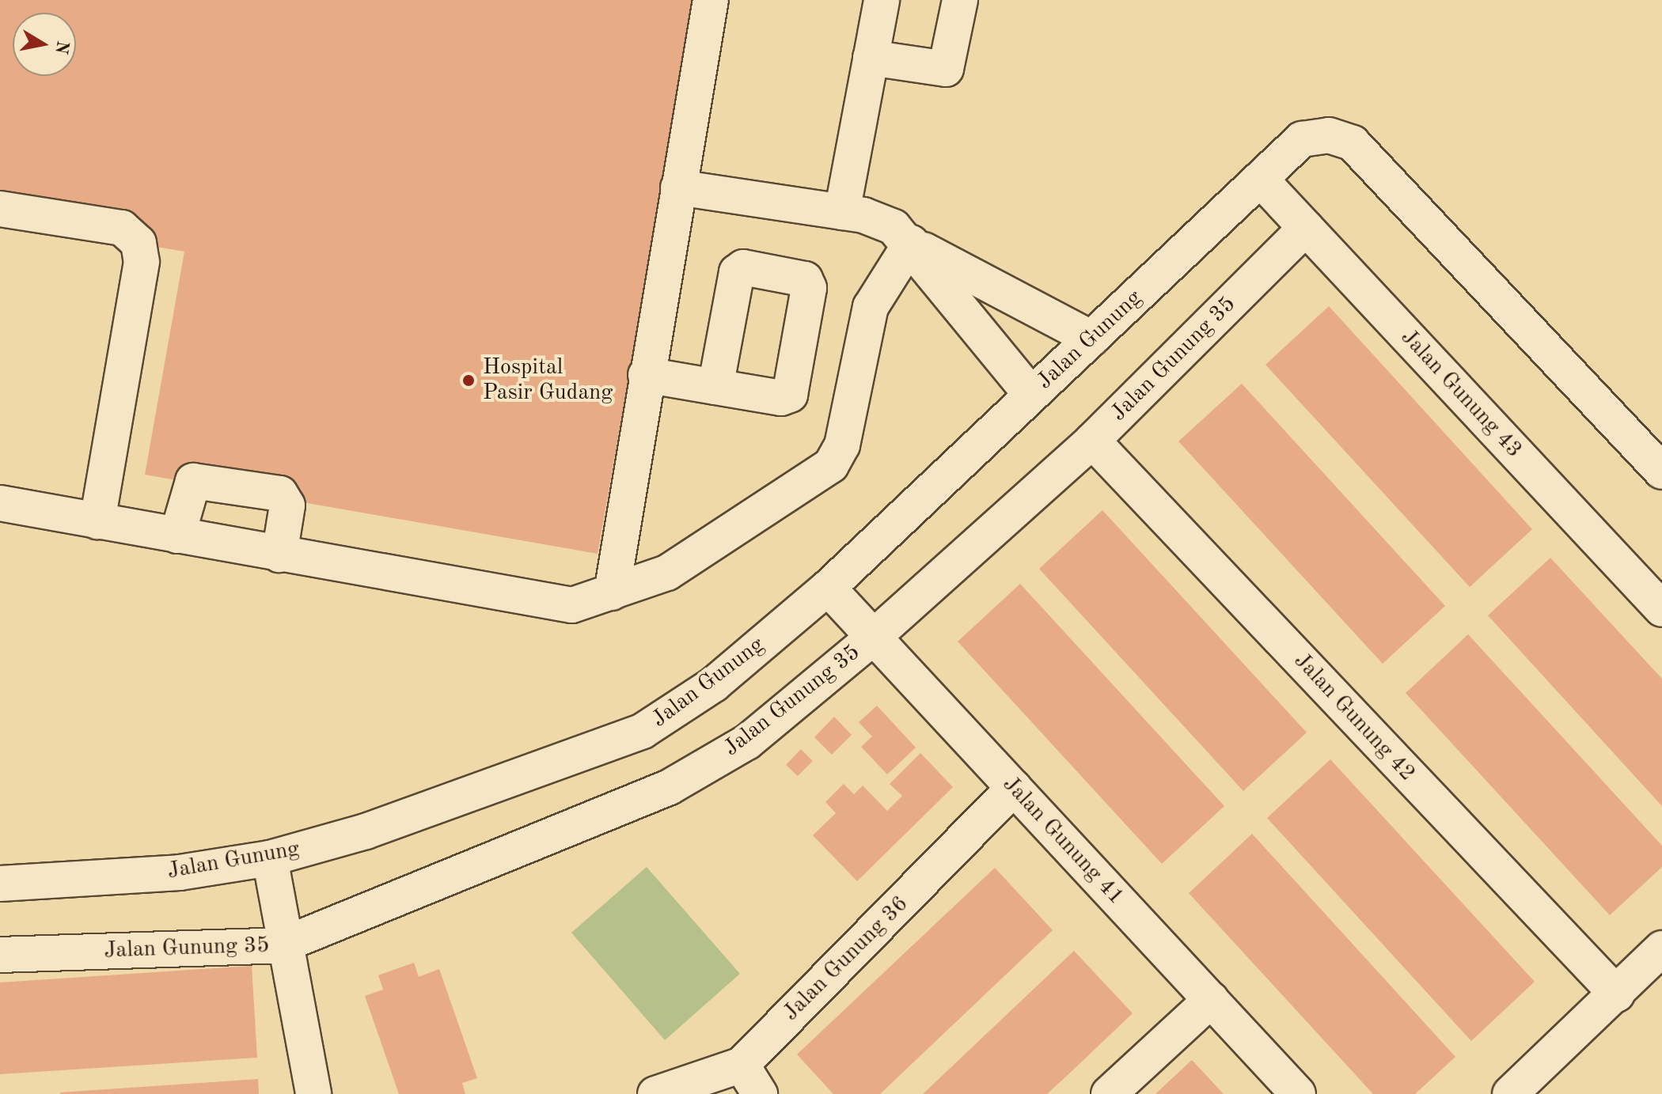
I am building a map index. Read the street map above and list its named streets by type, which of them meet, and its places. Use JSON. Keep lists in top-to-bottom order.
{
  "streets": {
    "street": [
      "Jalan Gunung",
      "Jalan Gunung 35",
      "Jalan Gunung 43",
      "Jalan Gunung 42",
      "Jalan Gunung 41",
      "Jalan Gunung 36"
    ]
  },
  "crossings": [
    ["Jalan Gunung", "Jalan Gunung 43"],
    ["Jalan Gunung", "Jalan Gunung 41"],
    ["Jalan Gunung 35", "Jalan Gunung 43"],
    ["Jalan Gunung 35", "Jalan Gunung 42"],
    ["Jalan Gunung 35", "Jalan Gunung 41"],
    ["Jalan Gunung 41", "Jalan Gunung 36"]
  ],
  "places": ["Hospital Pasir Gudang"],
  "north": "right"
}
